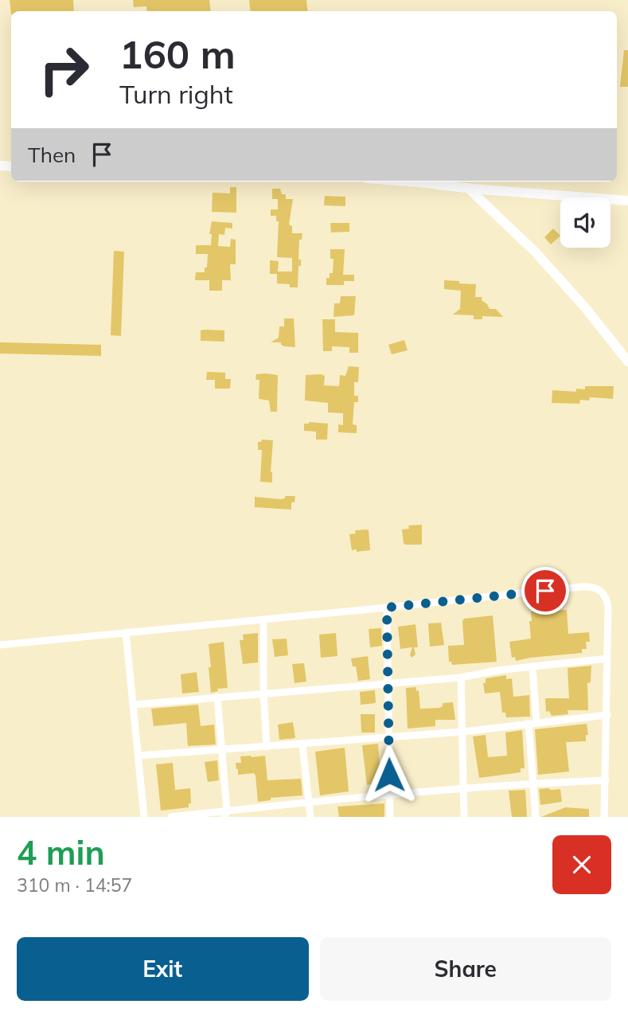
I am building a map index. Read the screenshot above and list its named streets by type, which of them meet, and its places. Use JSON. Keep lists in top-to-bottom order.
{
  "page": {
    "turn": ["160 m", "Turn right"],
    "then": "Then",
    "heading": ["4 min", "310 m · 14:57"],
    "buttons": ["Exit", "Share"]
  }
}
